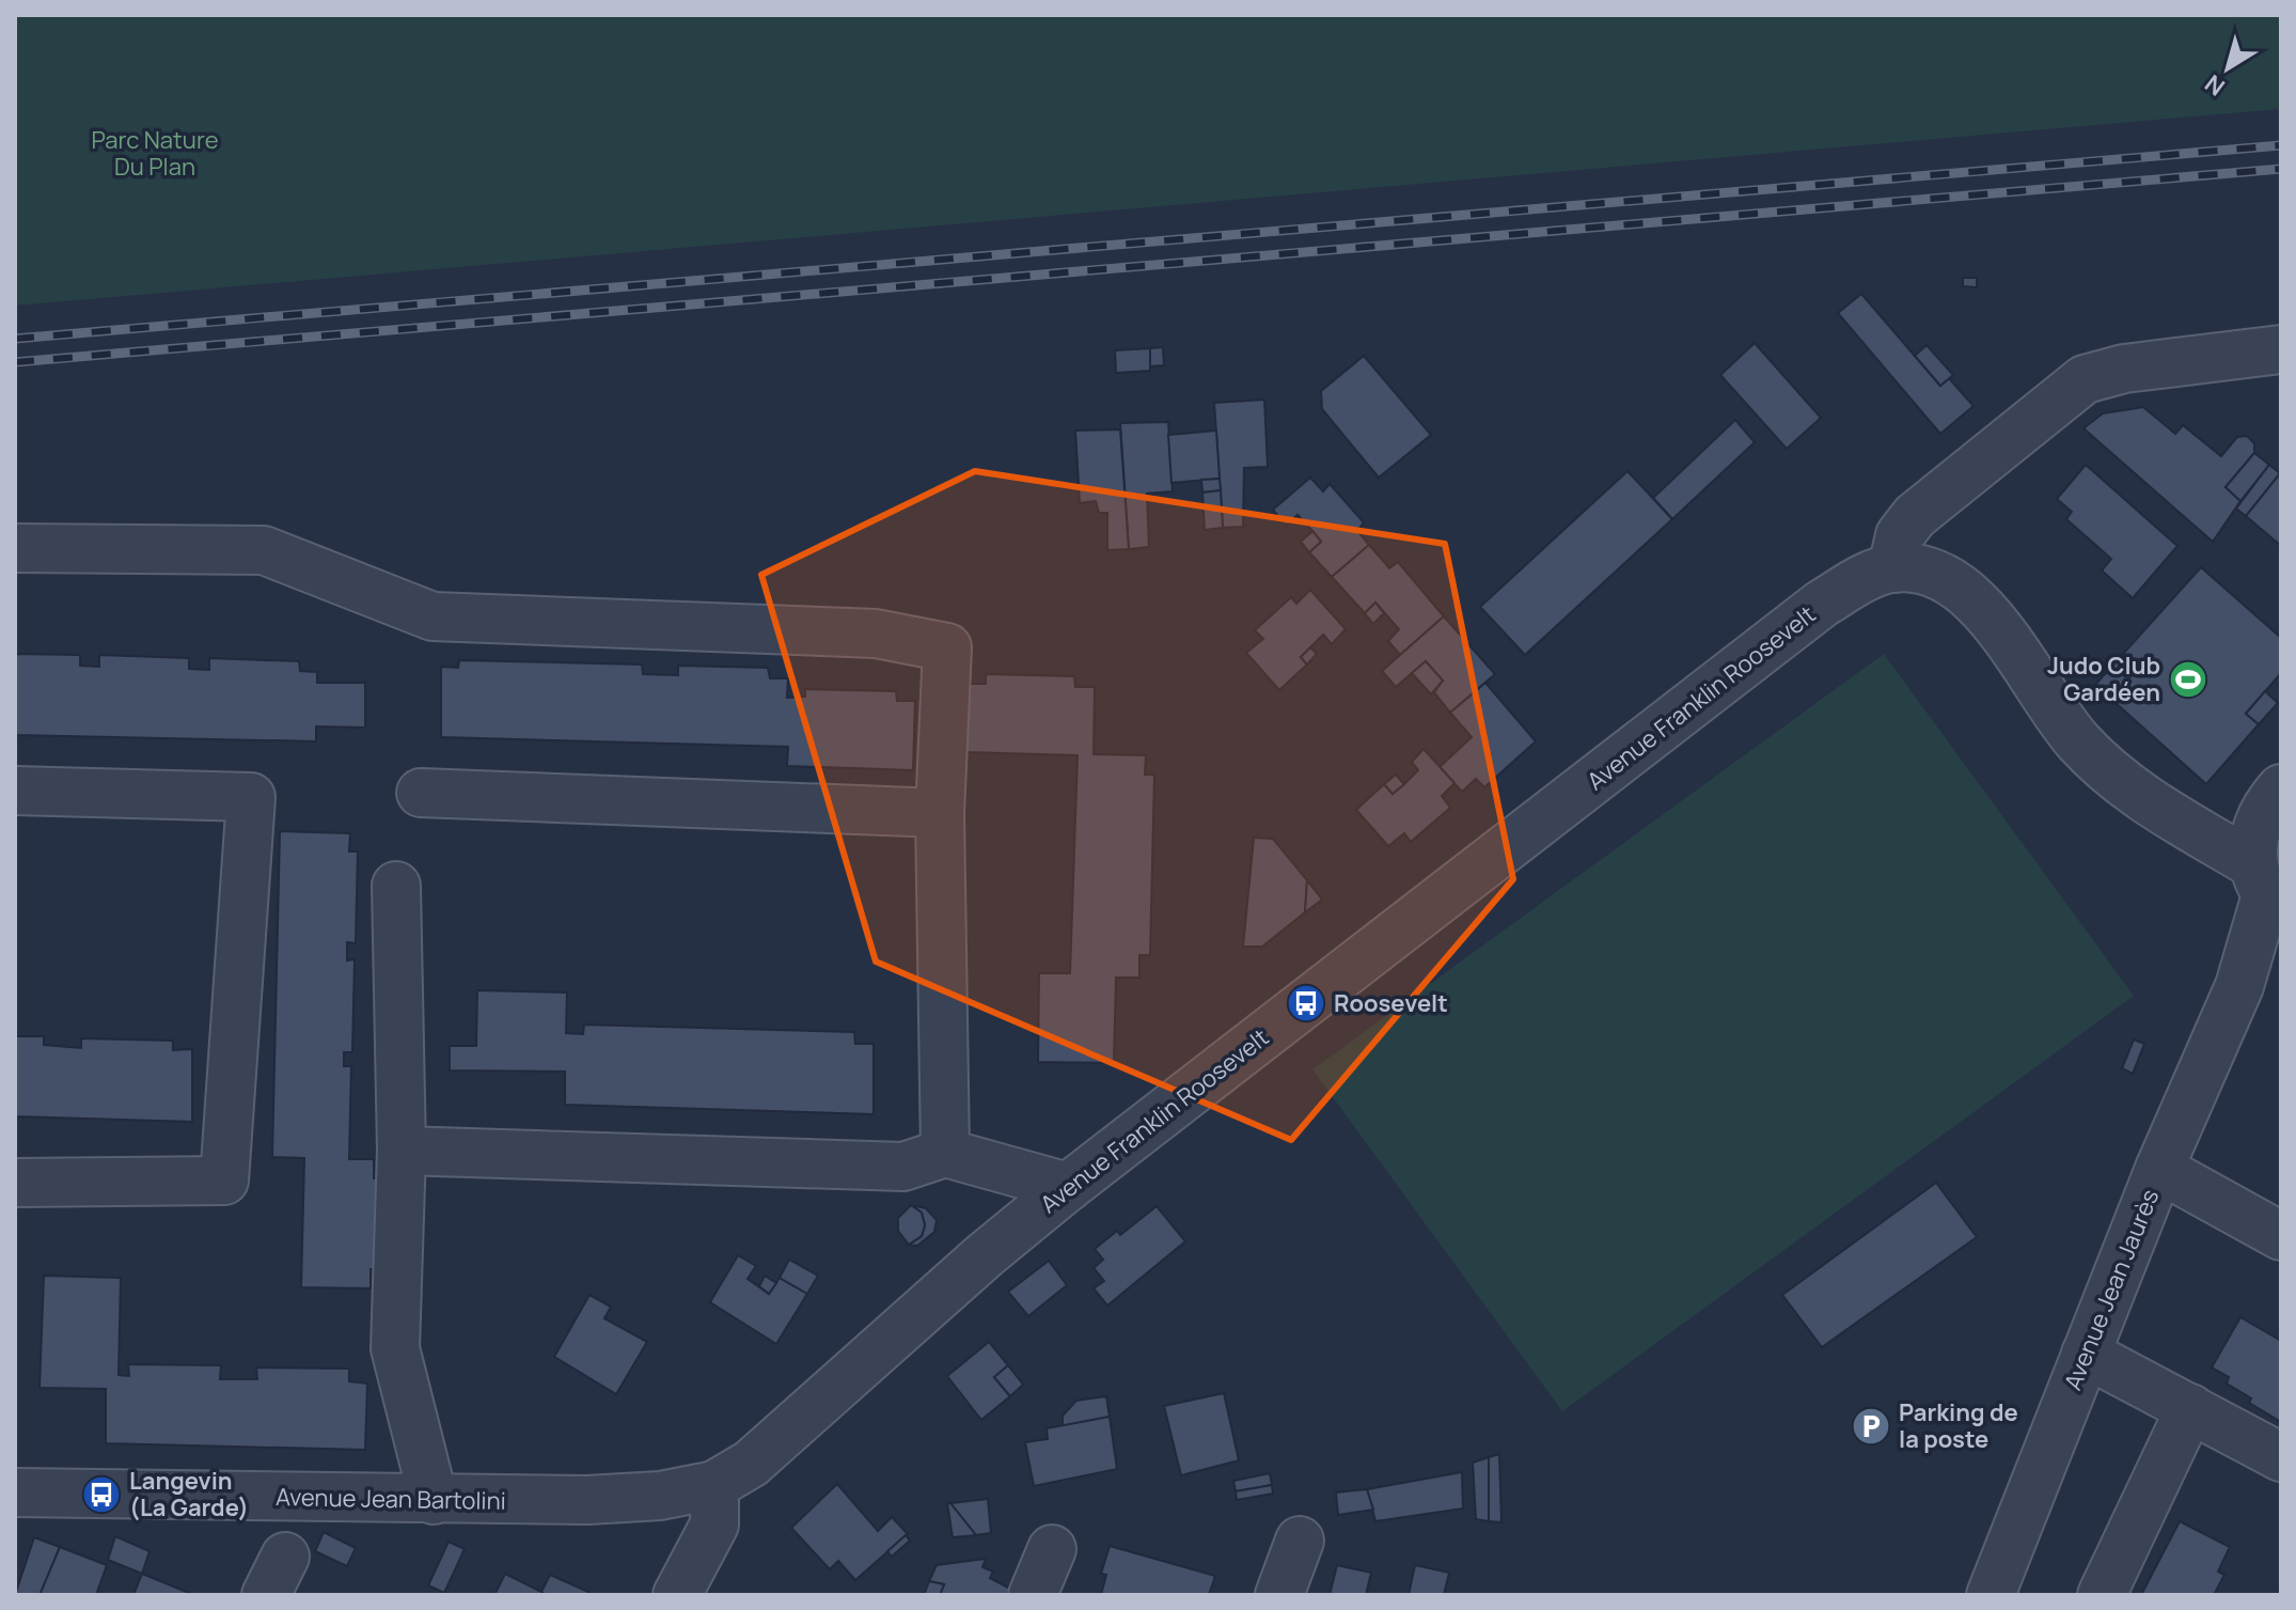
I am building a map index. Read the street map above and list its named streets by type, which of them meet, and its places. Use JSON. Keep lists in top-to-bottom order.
{
  "streets": {
    "street": ["Avenue Franklin Roosevelt", "Avenue Jean Jaurès", "Avenue Jean Bartolini"]
  },
  "crossings": [
    ["Avenue Franklin Roosevelt", "Avenue Jean Bartolini"]
  ],
  "parks": ["Parc Nature Du Plan"],
  "places": {
    "sports": ["Judo Club Gardéen"],
    "bus stop": ["Roosevelt", "Langevin (La Garde)"],
    "parking": ["Parking de la poste"]
  },
  "north": "bottom left"
}
